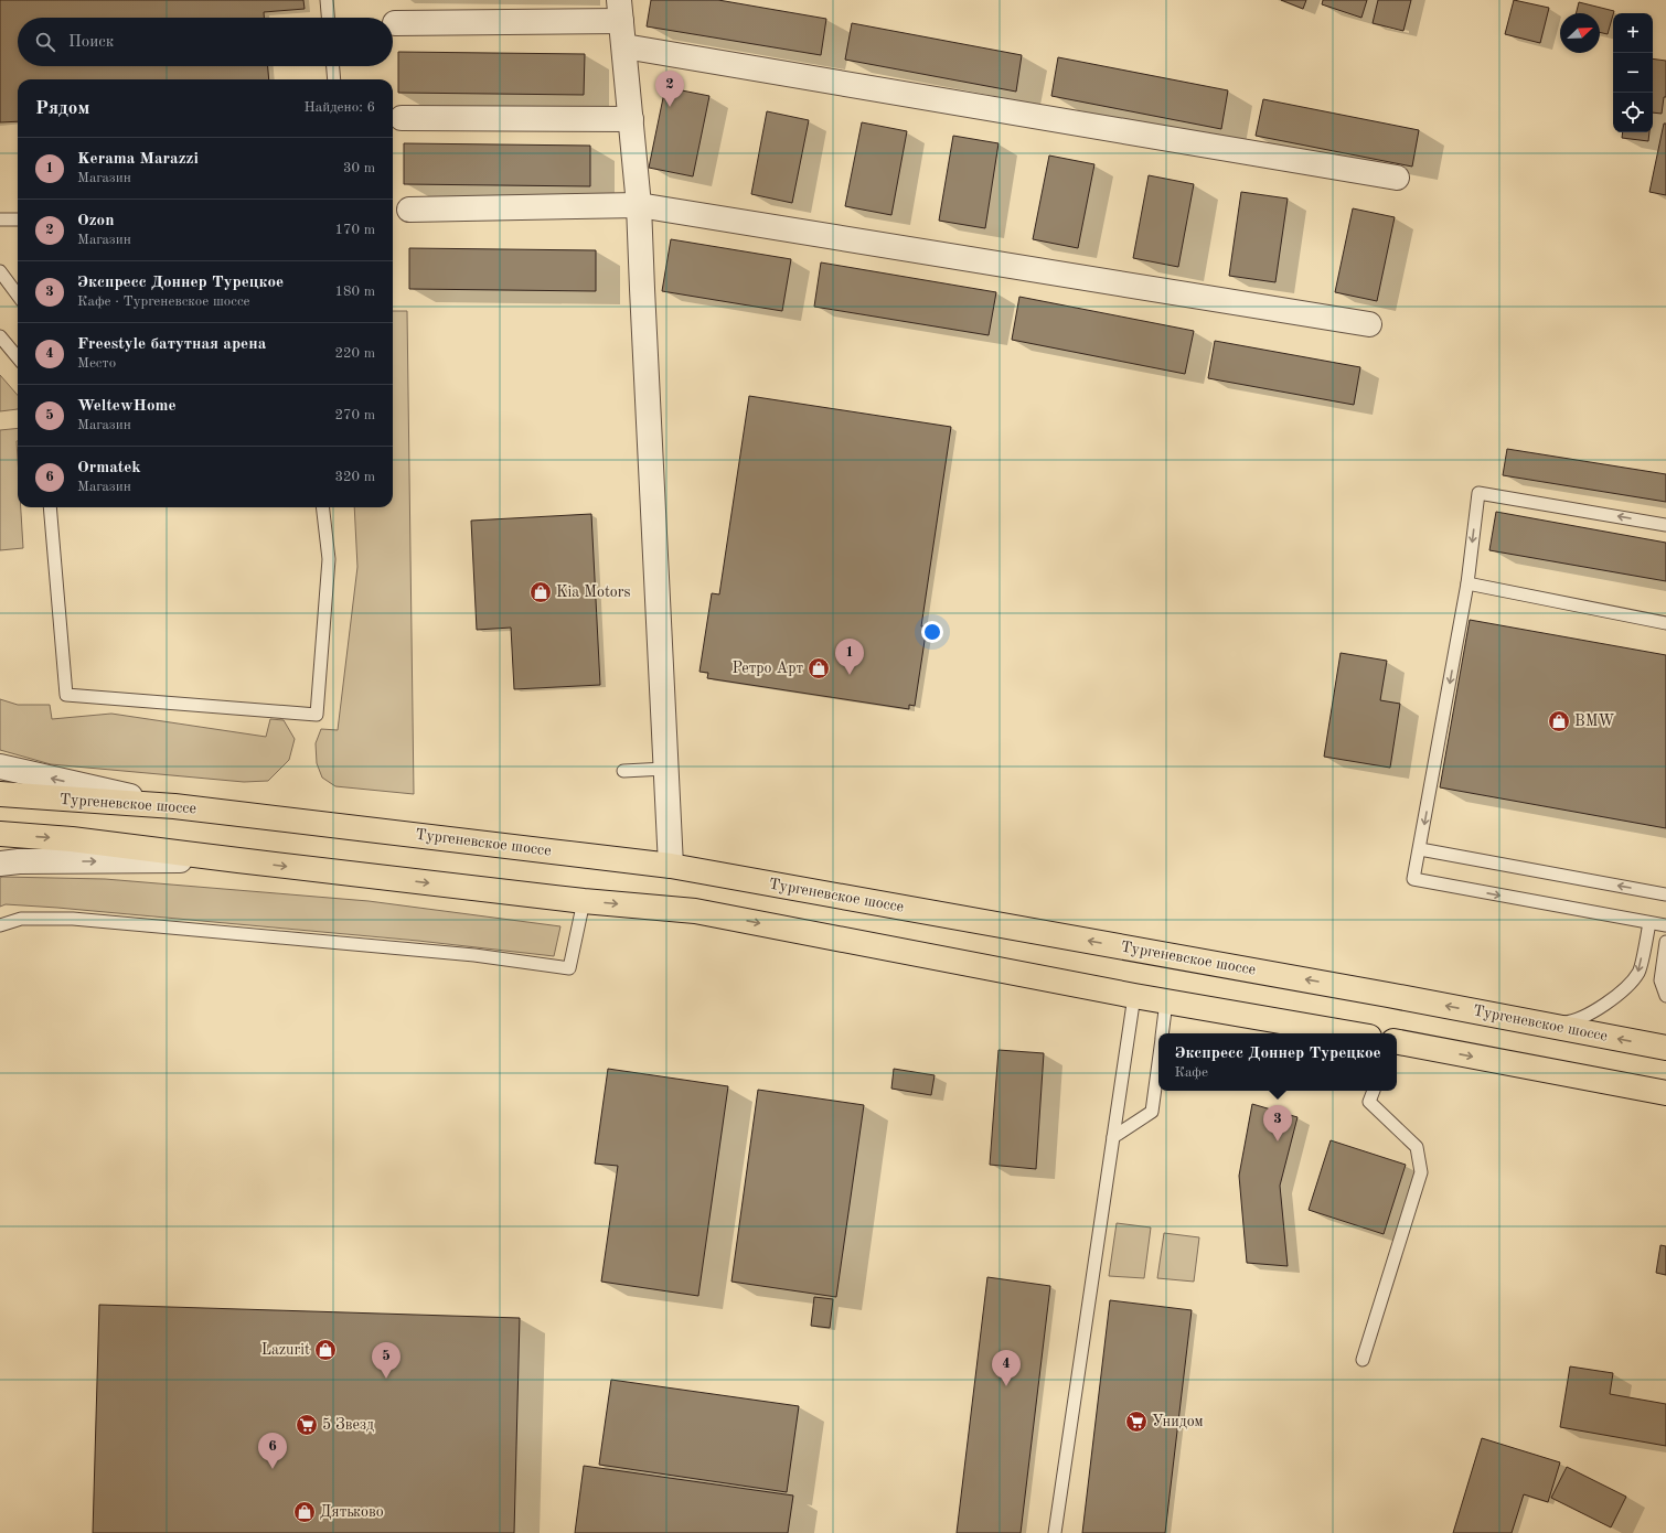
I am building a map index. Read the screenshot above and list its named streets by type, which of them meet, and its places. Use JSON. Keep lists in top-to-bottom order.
{
  "streets": {
    "highway": ["Тургеневское шоссе"]
  },
  "places": {
    "shop": [
      "Kia Motors",
      "Ретро Арт",
      "BMW",
      "Lazurit",
      "Дятьково"
    ],
    "supermarket": ["Унидом", "5 Звезд"]
  },
  "north": "top right",
  "page": {
    "map_buttons": ["+", "−"],
    "search": "Поиск",
    "pins": [
      "2",
      "1",
      "3",
      "5",
      "4",
      "6"
    ],
    "heading": ["Рядом", "Найдено: 6"],
    "list": [
      {
        "mark": "1",
        "name": "Kerama Marazzi",
        "note": "Магазин",
        "value": "30 m"
      },
      {
        "mark": "2",
        "name": "Ozon",
        "note": "Магазин",
        "value": "170 m"
      },
      {
        "mark": "3",
        "name": "Экспресс Доннер Турецкое",
        "note": "Кафе · Тургеневское шоссе",
        "value": "180 m"
      },
      {
        "mark": "4",
        "name": "Freestyle батутная арена",
        "note": "Место",
        "value": "220 m"
      },
      {
        "mark": "5",
        "name": "WeltewHome",
        "note": "Магазин",
        "value": "270 m"
      },
      {
        "mark": "6",
        "name": "Ormatek",
        "note": "Магазин",
        "value": "320 m"
      }
    ],
    "popup": ["Экспресс Доннер Турецкое", "Кафе"]
  }
}
